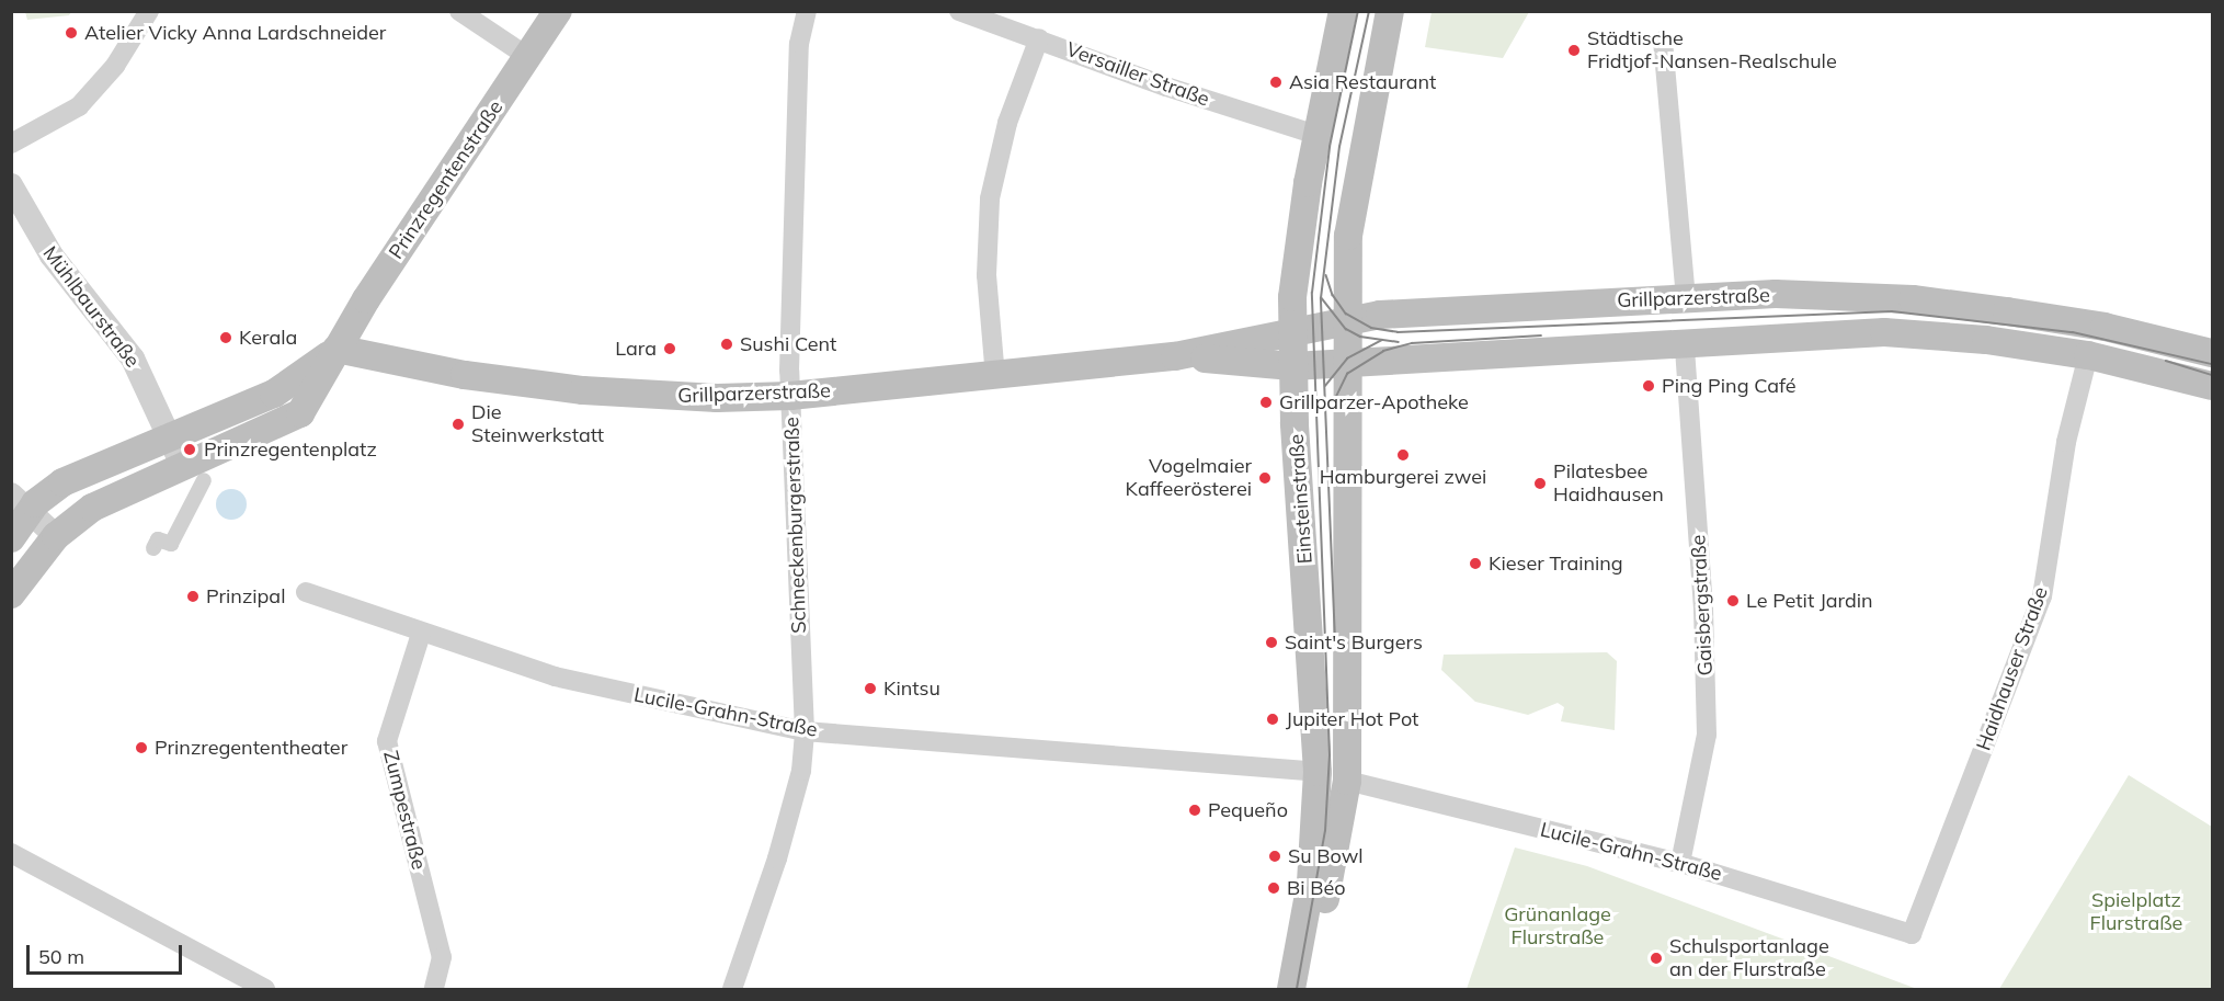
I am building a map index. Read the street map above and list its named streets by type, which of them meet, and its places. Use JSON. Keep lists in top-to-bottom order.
{
  "streets": {
    "main road": ["Prinzregentenstraße", "Grillparzerstraße", "Einsteinstraße"],
    "street": [
      "Versailler Straße",
      "Mühlbaurstraße",
      "Schneckenburgerstraße",
      "Gaisbergstraße",
      "Haidhauser Straße",
      "Lucile-Grahn-Straße",
      "Zumpestraße"
    ]
  },
  "crossings": [
    ["Versailler Straße", "Einsteinstraße"],
    ["Prinzregentenstraße", "Grillparzerstraße"],
    ["Prinzregentenstraße", "Mühlbaurstraße"],
    ["Grillparzerstraße", "Einsteinstraße"],
    ["Grillparzerstraße", "Schneckenburgerstraße"],
    ["Grillparzerstraße", "Gaisbergstraße"],
    ["Grillparzerstraße", "Haidhauser Straße"],
    ["Einsteinstraße", "Lucile-Grahn-Straße"],
    ["Schneckenburgerstraße", "Lucile-Grahn-Straße"],
    ["Gaisbergstraße", "Lucile-Grahn-Straße"],
    ["Haidhauser Straße", "Lucile-Grahn-Straße"],
    ["Lucile-Grahn-Straße", "Zumpestraße"]
  ],
  "parks": ["Spielplatz Flurstraße", "Grünanlage Flurstraße"],
  "places": [
    "Atelier Vicky Anna Lardschneider",
    "Städtische Fridtjof-Nansen-Realschule",
    "Asia Restaurant",
    "Kerala",
    "Sushi Cent",
    "Lara",
    "Ping Ping Café",
    "Grillparzer-Apotheke",
    "Die Steinwerkstatt",
    "Prinzregentenplatz",
    "Hamburgerei zwei",
    "Vogelmaier Kaffeerösterei",
    "Pilatesbee Haidhausen",
    "Kieser Training",
    "Prinzipal",
    "Le Petit Jardin",
    "Saint's Burgers",
    "Kintsu",
    "Jupiter Hot Pot",
    "Prinzregententheater",
    "Pequeño",
    "Su Bowl",
    "Bi Béo",
    "Schulsportanlage an der Flurstraße"
  ],
  "scale_bar": "50 m"
}
